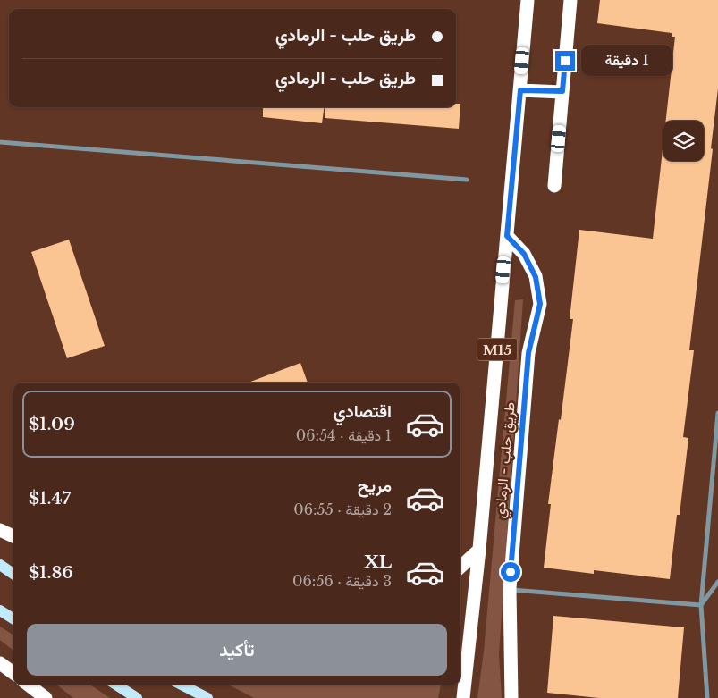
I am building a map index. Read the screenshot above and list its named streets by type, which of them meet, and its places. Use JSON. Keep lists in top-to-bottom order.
{
  "streets": {
    "highway": ["M15", "طريق حلب - الرمادي"]
  },
  "page": {
    "banner": ["طريق حلب - الرمادي", "طريق حلب - الرمادي"],
    "bubble": "1 دقيقة",
    "list": [
      {
        "name": "اقتصادي",
        "note": "1 دقيقة · 06:54",
        "value": "$1.09"
      },
      {
        "name": "مريح",
        "note": "2 دقيقة · 06:55",
        "value": "$1.47"
      },
      {
        "name": "XL",
        "note": "3 دقيقة · 06:56",
        "value": "$1.86"
      }
    ],
    "buttons": "تأكيد"
  }
}
